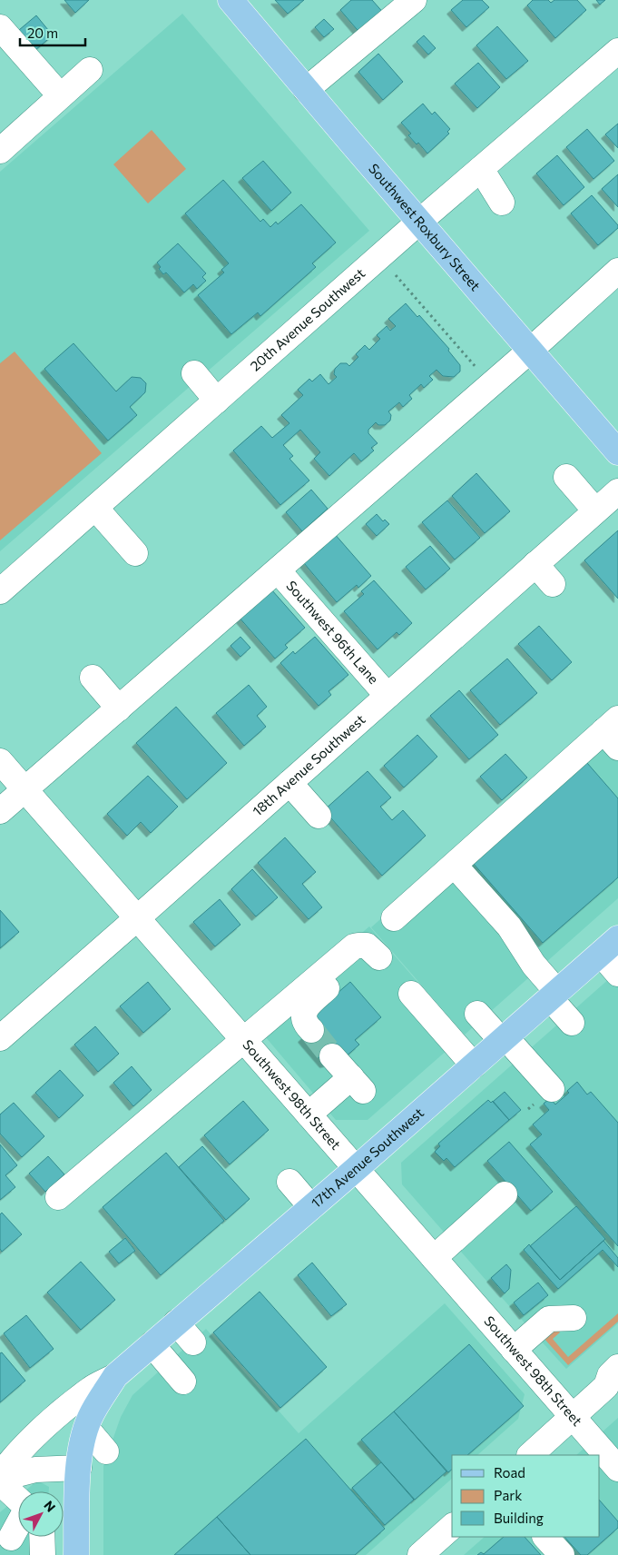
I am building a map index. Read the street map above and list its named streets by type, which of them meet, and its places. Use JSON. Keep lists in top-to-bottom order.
{
  "streets": {
    "main road": ["Southwest Roxbury Street", "17th Avenue Southwest"],
    "street": [
      "20th Avenue Southwest",
      "Southwest 96th Lane",
      "18th Avenue Southwest",
      "Southwest 98th Street"
    ]
  },
  "crossings": [
    ["Southwest Roxbury Street", "20th Avenue Southwest"],
    ["Southwest 96th Lane", "18th Avenue Southwest"],
    ["18th Avenue Southwest", "Southwest 98th Street"],
    ["Southwest 98th Street", "17th Avenue Southwest"]
  ],
  "legend": ["Road", "Park", "Building"],
  "scale_bar": "20 m",
  "north": "top right"
}
